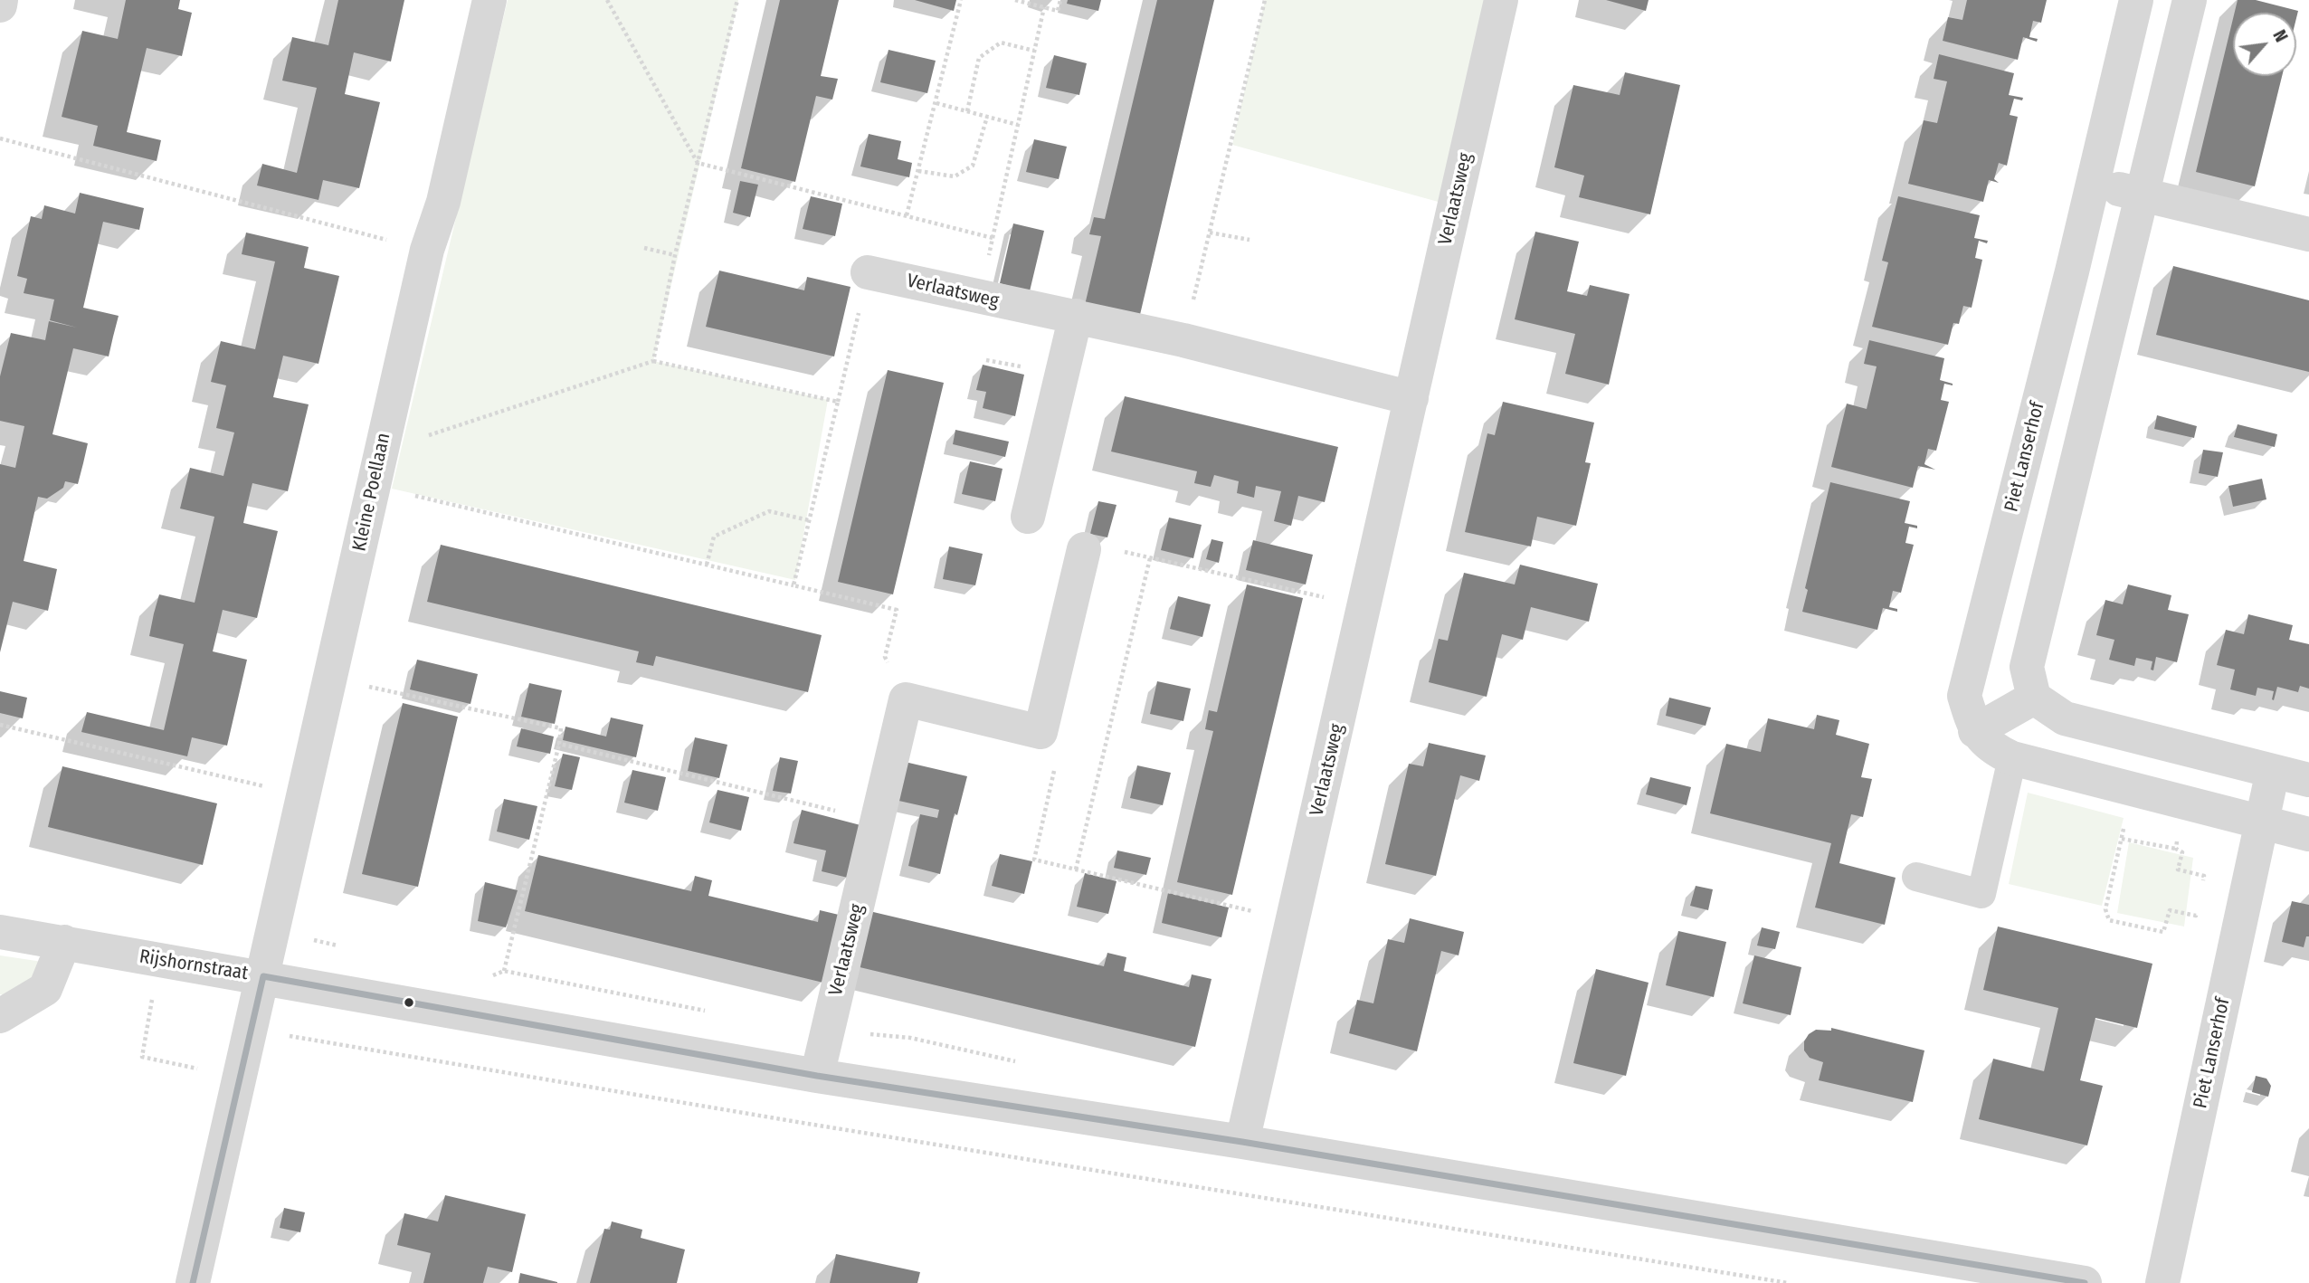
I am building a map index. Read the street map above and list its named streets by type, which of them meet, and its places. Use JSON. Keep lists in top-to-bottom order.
{
  "streets": {
    "street": [
      "Verlaatsweg",
      "Piet Lanserhof",
      "Kleine Poellaan",
      "Rijshornstraat"
    ]
  },
  "crossings": [
    ["Verlaatsweg", "Rijshornstraat"],
    ["Kleine Poellaan", "Rijshornstraat"]
  ],
  "north": "top right"
}
